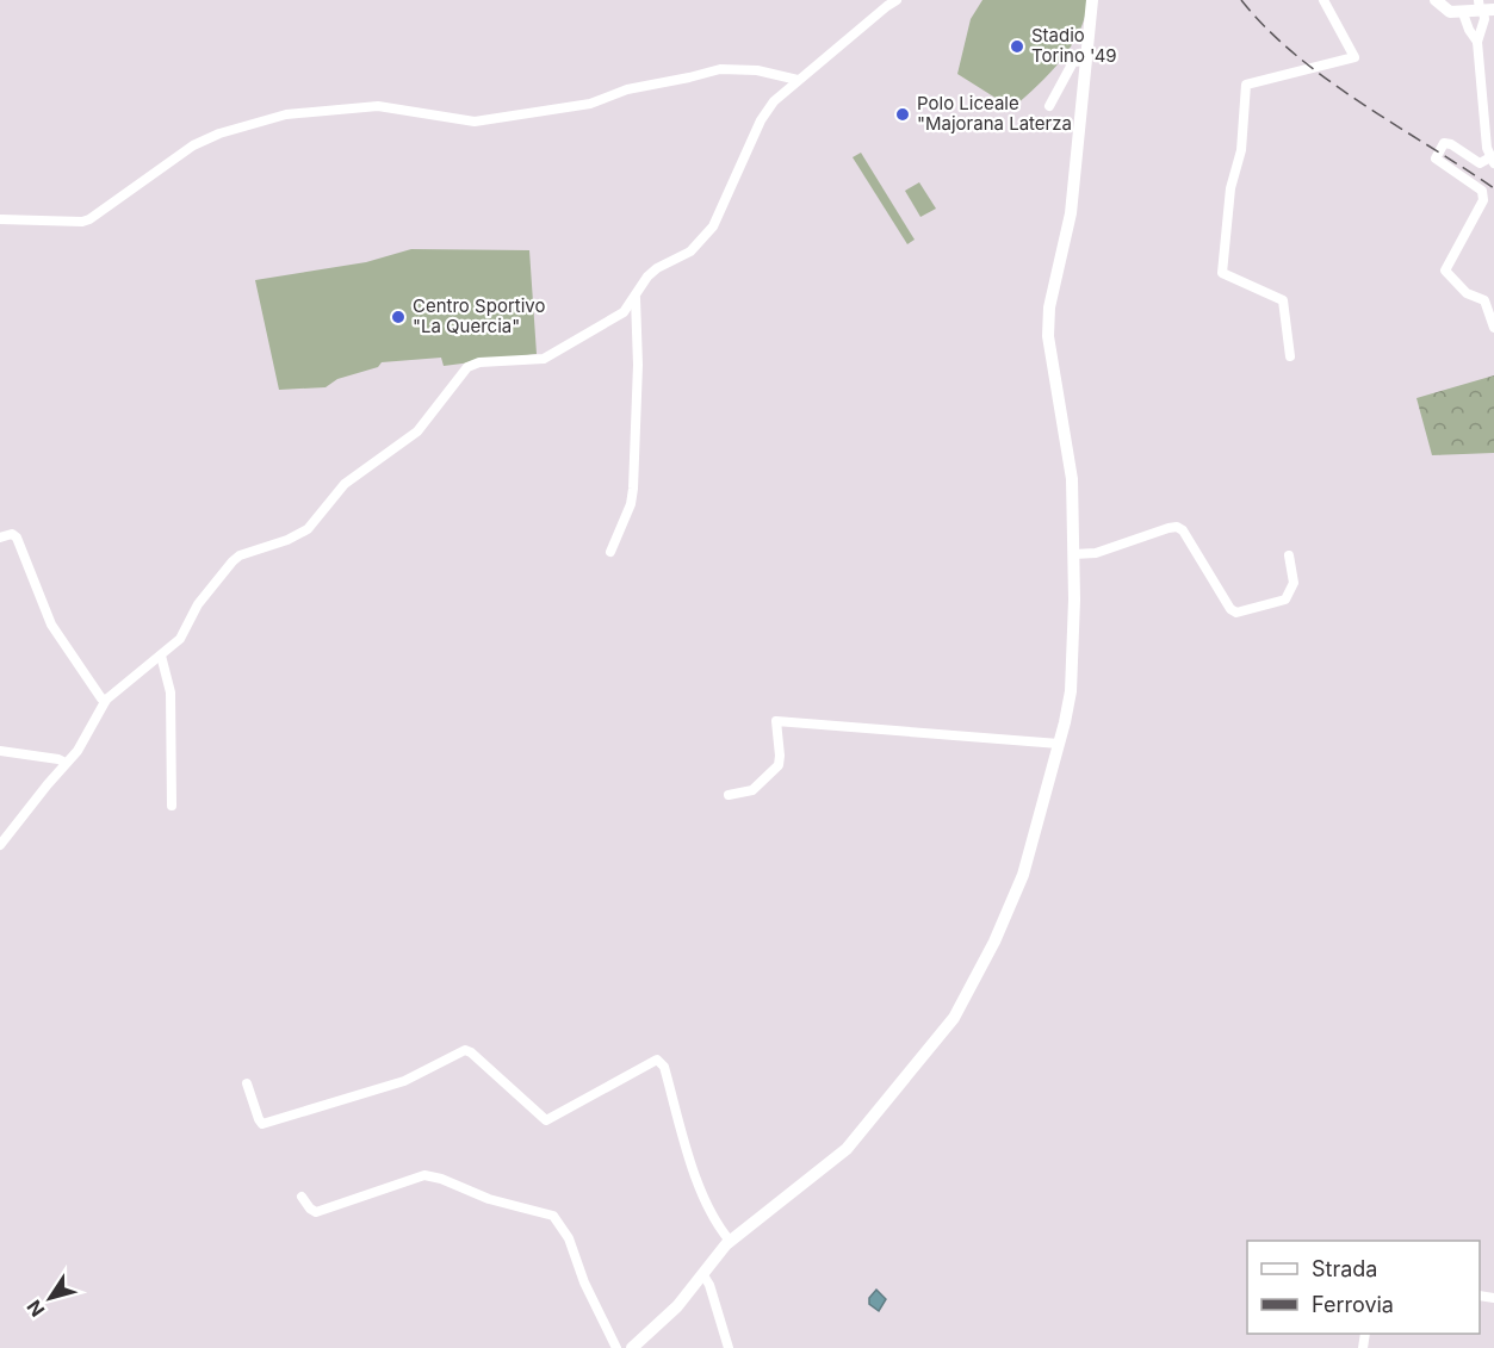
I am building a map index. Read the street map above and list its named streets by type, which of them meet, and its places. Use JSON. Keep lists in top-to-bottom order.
{
  "places": ["Stadio Torino '49", "Polo Liceale \"Majorana Laterza", "Centro Sportivo \"La Quercia\""],
  "legend": ["Strada", "Ferrovia"],
  "north": "bottom left"
}
